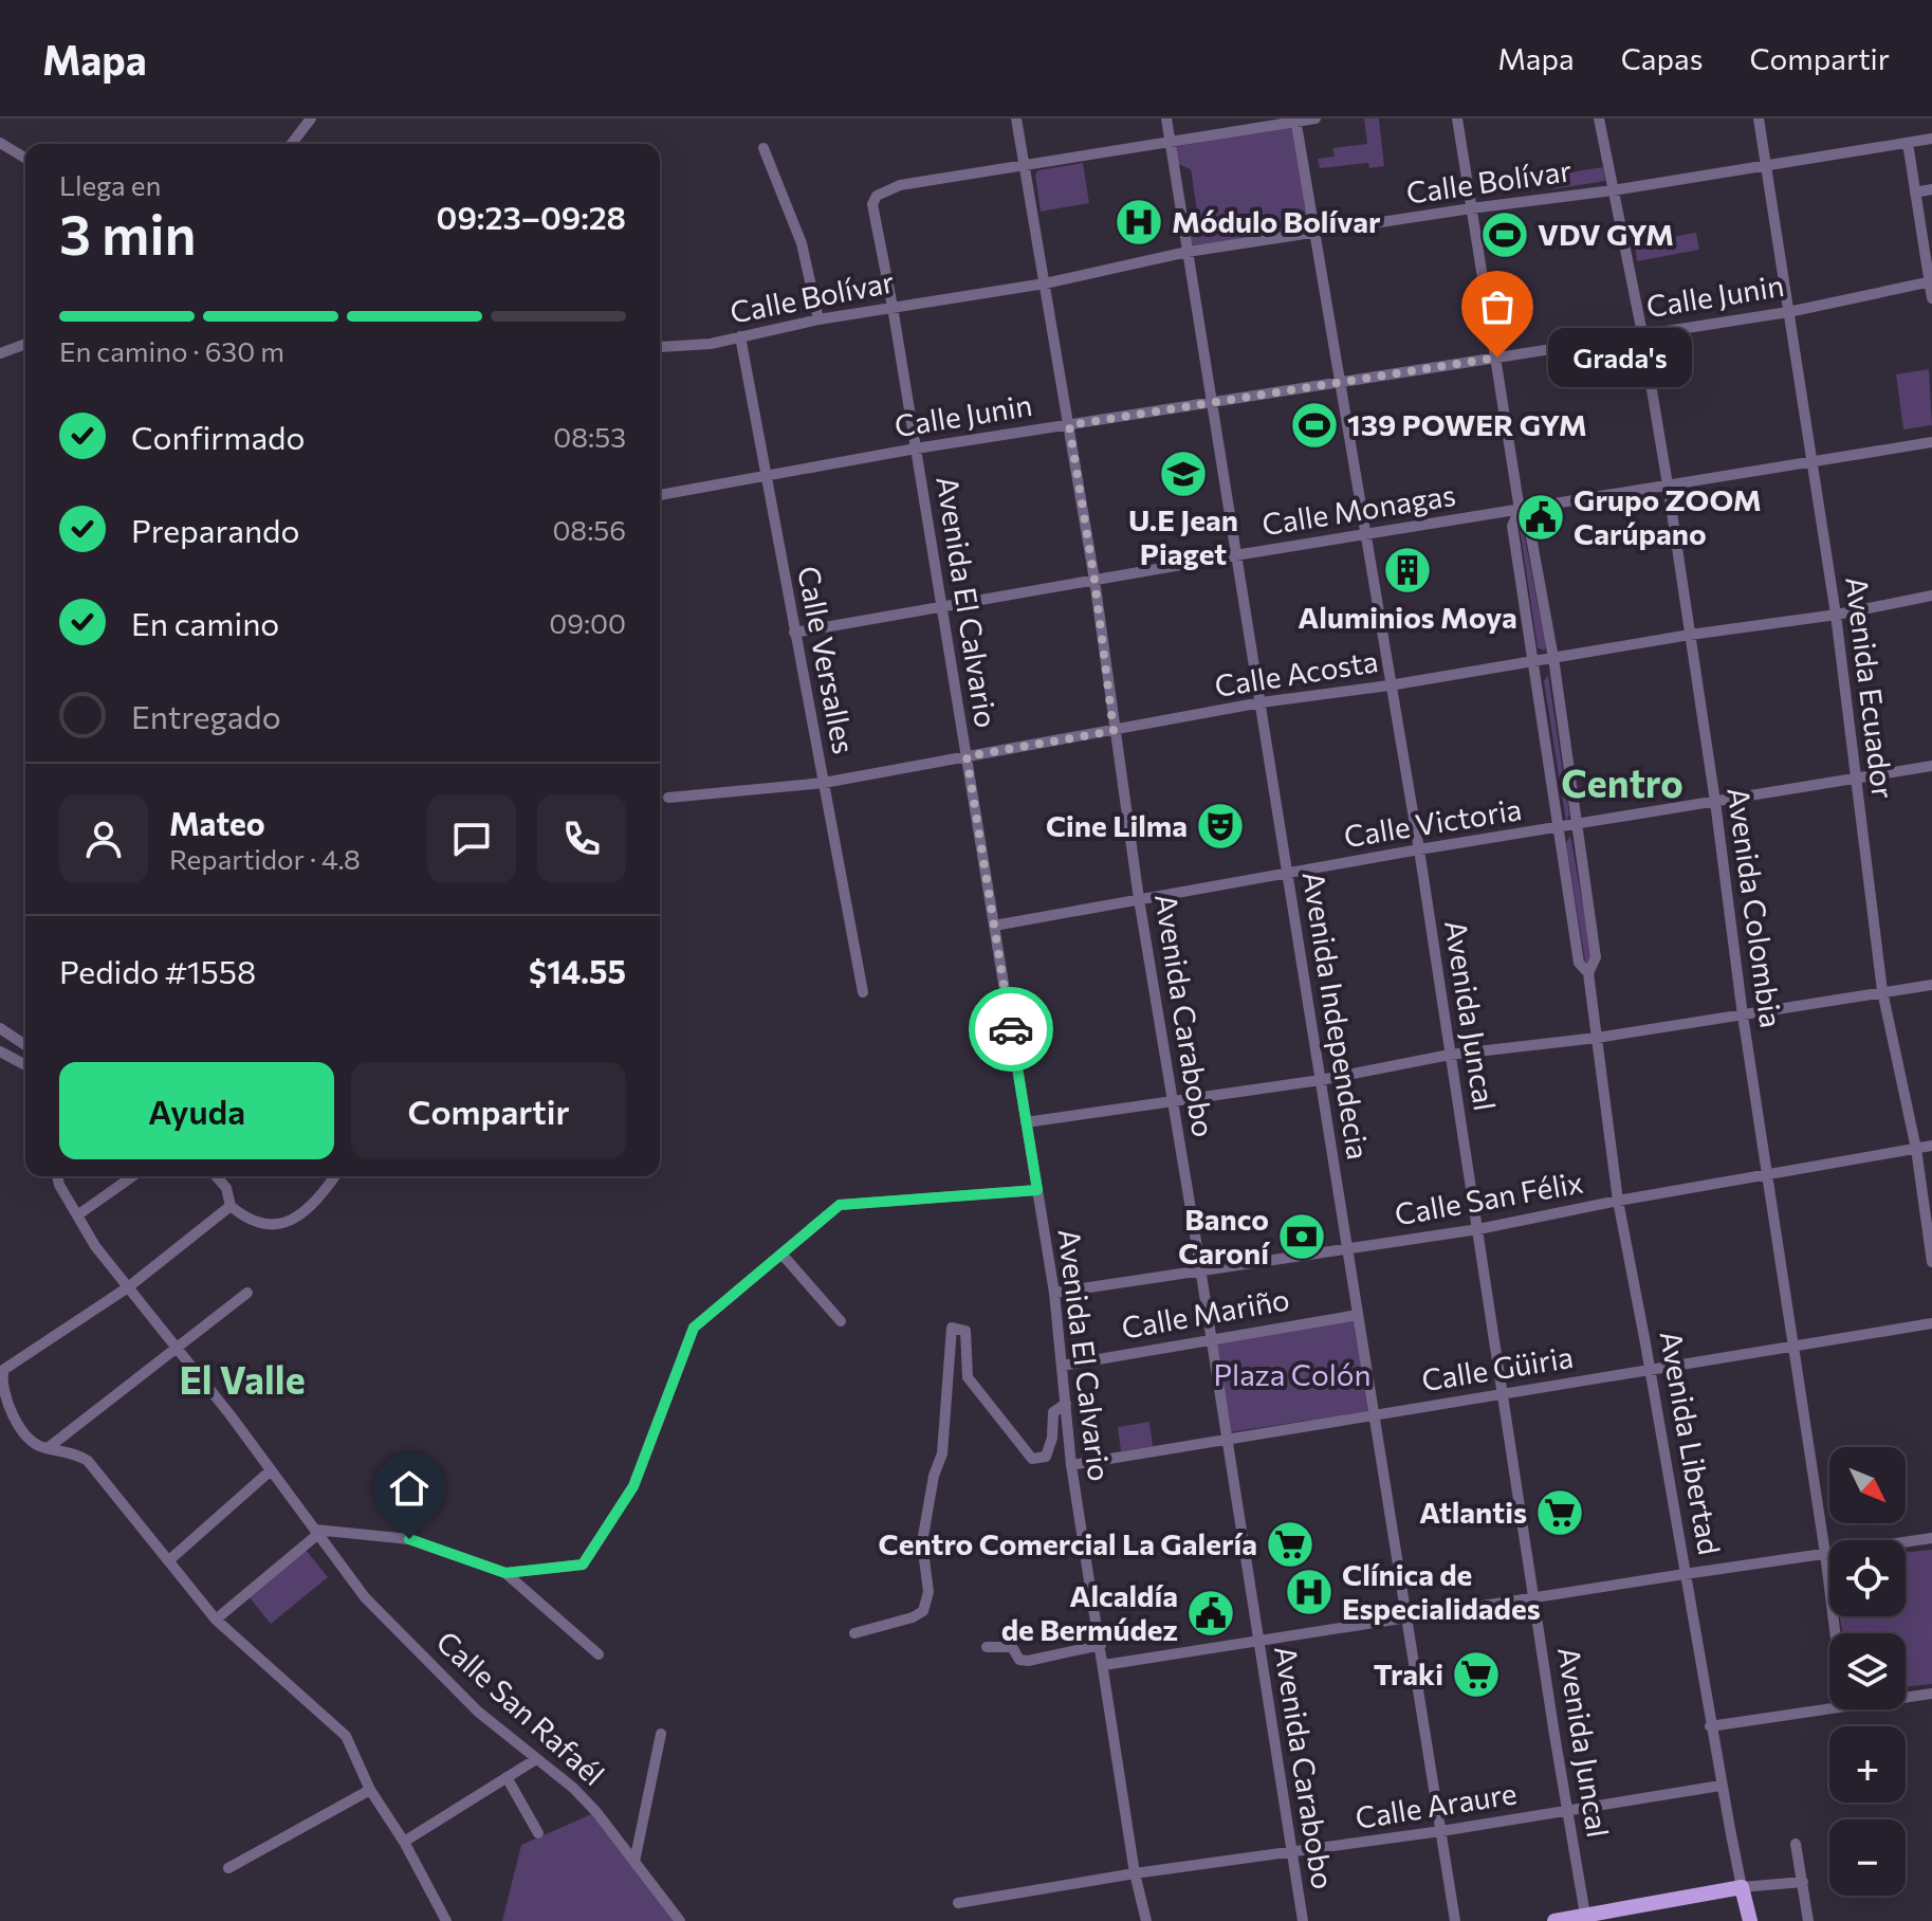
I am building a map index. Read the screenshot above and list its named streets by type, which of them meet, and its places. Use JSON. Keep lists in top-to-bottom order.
{
  "streets": {
    "main road": ["Avenida Libertad"],
    "street": [
      "Calle Bolívar",
      "Calle Junin",
      "Calle Monagas",
      "Avenida El Calvario",
      "Calle Versalles",
      "Calle Acosta",
      "Avenida Ecuador",
      "Calle Victoria",
      "Avenida Colombia",
      "Avenida Carabobo",
      "Avenida Independecia",
      "Avenida Juncal",
      "Calle San Félix",
      "Calle Mariño",
      "Calle Güiria",
      "Calle San Rafaél",
      "Calle Araure"
    ]
  },
  "crossings": [
    ["Calle Bolívar", "Avenida El Calvario"],
    ["Calle Bolívar", "Calle Versalles"],
    ["Calle Bolívar", "Avenida Ecuador"],
    ["Calle Bolívar", "Avenida Colombia"],
    ["Calle Bolívar", "Avenida Carabobo"],
    ["Calle Bolívar", "Avenida Independecia"],
    ["Calle Bolívar", "Avenida Juncal"],
    ["Calle Bolívar", "Avenida Libertad"],
    ["Calle Junin", "Avenida El Calvario"],
    ["Calle Junin", "Calle Versalles"],
    ["Calle Junin", "Avenida Ecuador"],
    ["Calle Junin", "Avenida Colombia"],
    ["Calle Junin", "Avenida Carabobo"],
    ["Calle Junin", "Avenida Independecia"],
    ["Calle Junin", "Avenida Juncal"],
    ["Calle Junin", "Avenida Libertad"],
    ["Calle Monagas", "Avenida El Calvario"],
    ["Calle Monagas", "Calle Versalles"],
    ["Calle Monagas", "Avenida Ecuador"],
    ["Calle Monagas", "Avenida Colombia"],
    ["Calle Monagas", "Avenida Carabobo"],
    ["Calle Monagas", "Avenida Independecia"],
    ["Calle Monagas", "Avenida Juncal"],
    ["Calle Monagas", "Avenida Libertad"],
    ["Avenida El Calvario", "Calle Acosta"],
    ["Avenida El Calvario", "Calle Victoria"],
    ["Avenida El Calvario", "Avenida Carabobo"],
    ["Avenida El Calvario", "Calle San Félix"],
    ["Avenida El Calvario", "Calle Mariño"],
    ["Avenida El Calvario", "Calle Güiria"],
    ["Avenida El Calvario", "Calle Araure"],
    ["Calle Versalles", "Calle Acosta"],
    ["Calle Acosta", "Avenida Ecuador"],
    ["Calle Acosta", "Avenida Colombia"],
    ["Calle Acosta", "Avenida Carabobo"],
    ["Calle Acosta", "Avenida Independecia"],
    ["Calle Acosta", "Avenida Juncal"],
    ["Calle Acosta", "Avenida Libertad"],
    ["Avenida Ecuador", "Calle Victoria"],
    ["Avenida Ecuador", "Calle San Félix"],
    ["Calle Victoria", "Avenida Colombia"],
    ["Calle Victoria", "Avenida Carabobo"],
    ["Calle Victoria", "Avenida Independecia"],
    ["Calle Victoria", "Avenida Juncal"],
    ["Calle Victoria", "Avenida Libertad"],
    ["Avenida Colombia", "Calle San Félix"],
    ["Avenida Colombia", "Calle Güiria"],
    ["Avenida Carabobo", "Calle San Félix"],
    ["Avenida Carabobo", "Calle Mariño"],
    ["Avenida Carabobo", "Calle Güiria"],
    ["Avenida Carabobo", "Calle Araure"],
    ["Avenida Independecia", "Calle San Félix"],
    ["Avenida Independecia", "Calle Mariño"],
    ["Avenida Independecia", "Calle Güiria"],
    ["Avenida Independecia", "Calle Araure"],
    ["Avenida Juncal", "Calle San Félix"],
    ["Avenida Juncal", "Calle Güiria"],
    ["Avenida Juncal", "Calle Araure"],
    ["Calle San Félix", "Avenida Libertad"],
    ["Calle Güiria", "Avenida Libertad"],
    ["Avenida Libertad", "Calle Araure"]
  ],
  "districts": ["Centro", "El Valle"],
  "parks": ["Plaza Colón"],
  "places": {
    "hospital": ["Módulo Bolívar", "Clínica de Especialidades"],
    "sports": ["VDV GYM", "139 POWER GYM"],
    "other": ["Grada's"],
    "school or university": ["U.E Jean Piaget"],
    "public building": ["Grupo ZOOM Carúpano", "Alcaldía de Bermúdez"],
    "building": ["Aluminios Moya"],
    "theatre": ["Cine Lilma"],
    "bank": ["Banco Caroní"],
    "supermarket": ["Atlantis", "Centro Comercial La Galería", "Traki"]
  },
  "north": "bottom right",
  "page": {
    "header": "Mapa",
    "nav": ["Mapa", "Capas", "Compartir"],
    "heading": ["3 min", "Llega en", "09:23–09:28"],
    "panel": [
      "Mateo",
      "Repartidor · 4.8",
      "Pedido #1558",
      "$14.55"
    ],
    "bar": "En camino · 630 m",
    "bubble": "Grada's",
    "list": [
      ["Confirmado", "08:53"],
      ["Preparando", "08:56"],
      ["En camino", "09:00"],
      "Entregado"
    ],
    "buttons": ["Ayuda", "Compartir"],
    "map_buttons": ["+", "−"]
  }
}
